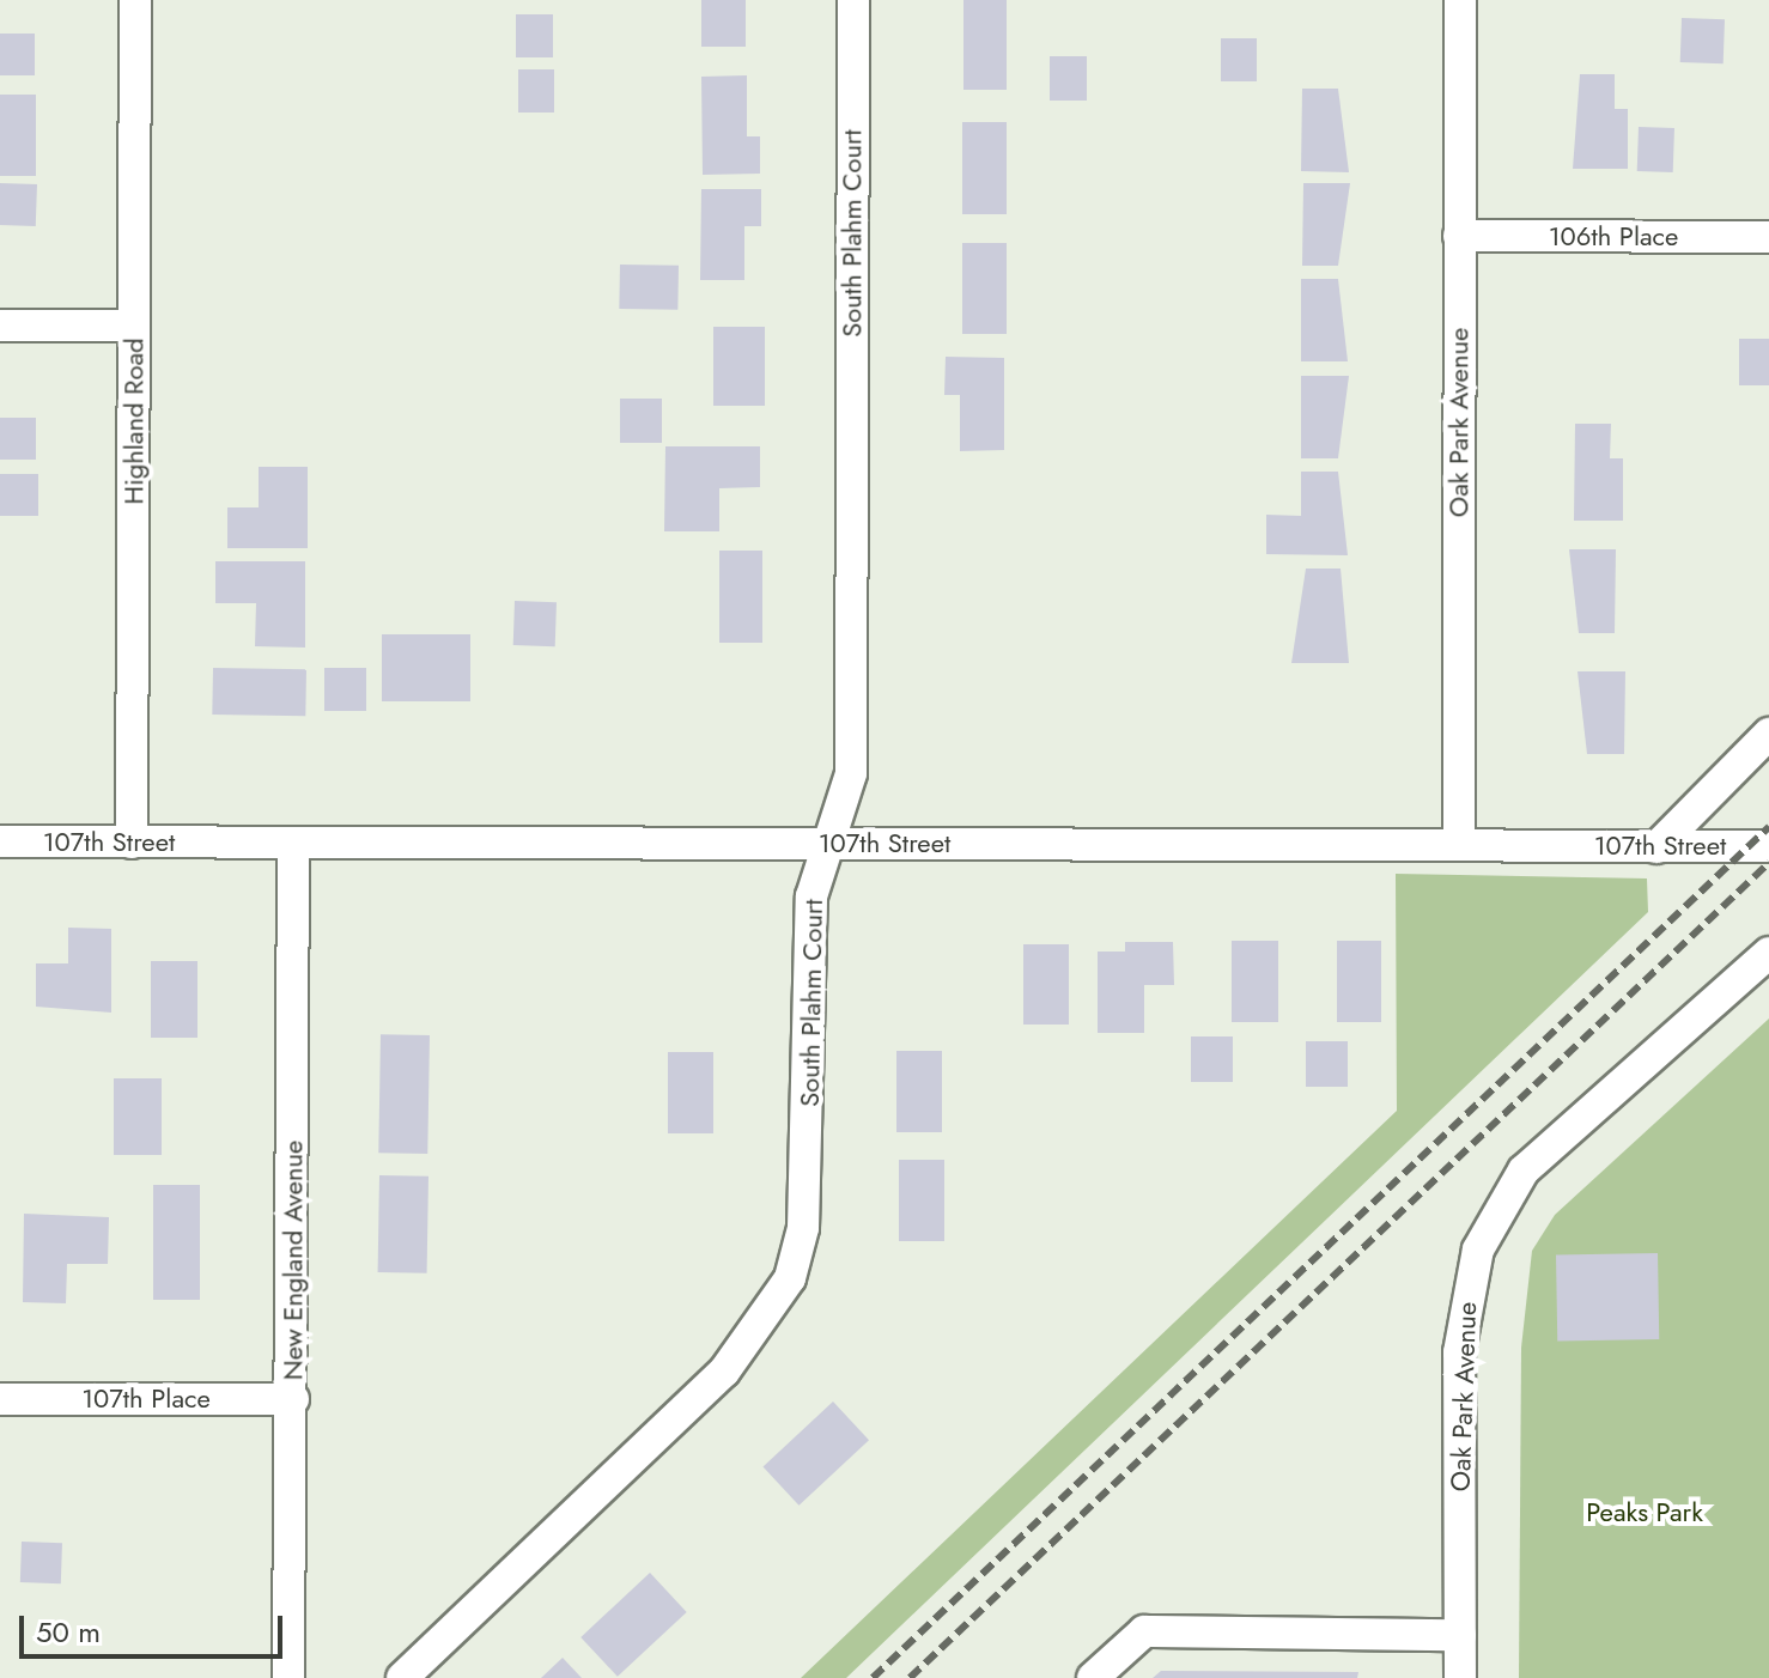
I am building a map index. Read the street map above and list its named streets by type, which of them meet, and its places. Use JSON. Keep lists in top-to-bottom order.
{
  "streets": {
    "street": [
      "South Plahm Court",
      "106th Place",
      "Highland Road",
      "Oak Park Avenue",
      "107th Street",
      "New England Avenue",
      "107th Place"
    ]
  },
  "crossings": [
    ["South Plahm Court", "107th Street"],
    ["106th Place", "Oak Park Avenue"],
    ["Highland Road", "107th Street"],
    ["Oak Park Avenue", "107th Street"],
    ["107th Street", "New England Avenue"],
    ["New England Avenue", "107th Place"]
  ],
  "parks": ["Peaks Park"],
  "scale_bar": "50 m"
}
